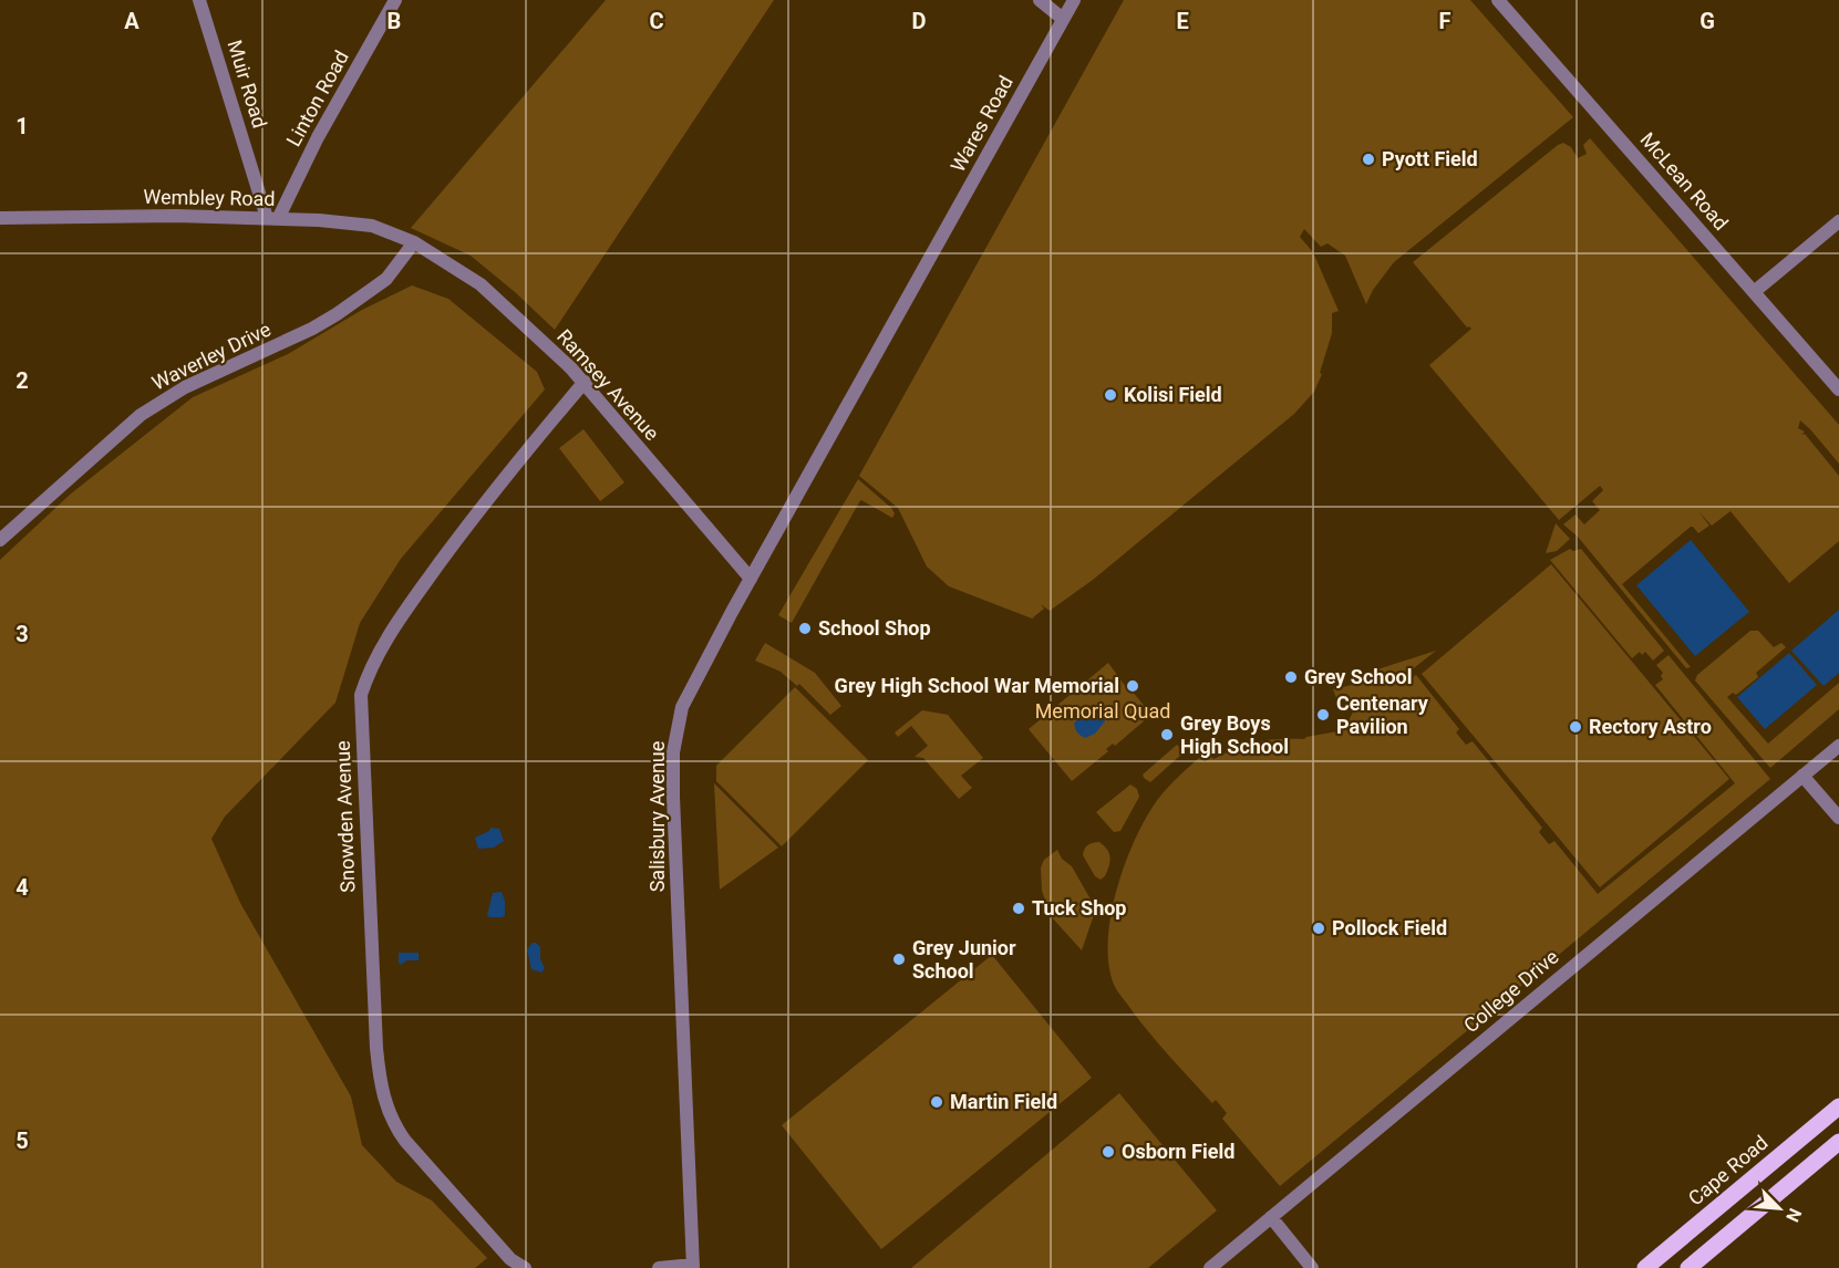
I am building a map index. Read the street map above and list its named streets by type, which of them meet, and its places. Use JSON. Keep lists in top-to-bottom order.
{
  "streets": {
    "main road": ["Cape Road"],
    "street": [
      "Muir Road",
      "Linton Road",
      "Wares Road",
      "McLean Road",
      "Wembley Road",
      "Waverley Drive",
      "Ramsey Avenue",
      "Snowden Avenue",
      "Salisbury Avenue",
      "College Drive"
    ]
  },
  "crossings": [
    ["Muir Road", "Linton Road"],
    ["Muir Road", "Wembley Road"],
    ["Linton Road", "Wembley Road"],
    ["Wares Road", "Salisbury Avenue"],
    ["Wembley Road", "Waverley Drive"],
    ["Wembley Road", "Ramsey Avenue"],
    ["Waverley Drive", "Ramsey Avenue"],
    ["Ramsey Avenue", "Snowden Avenue"],
    ["Ramsey Avenue", "Salisbury Avenue"]
  ],
  "parks": ["Memorial Quad"],
  "places": [
    "Pyott Field",
    "Kolisi Field",
    "School Shop",
    "Grey School",
    "Grey High School War Memorial",
    "Centenary Pavilion",
    "Rectory Astro",
    "Grey Boys High School",
    "Tuck Shop",
    "Pollock Field",
    "Grey Junior School",
    "Martin Field",
    "Osborn Field"
  ],
  "north": "bottom right",
  "grid": {
    "columns": [
      "A",
      "B",
      "C",
      "D",
      "E",
      "F",
      "G"
    ],
    "rows": [
      "1",
      "2",
      "3",
      "4",
      "5"
    ]
  }
}
